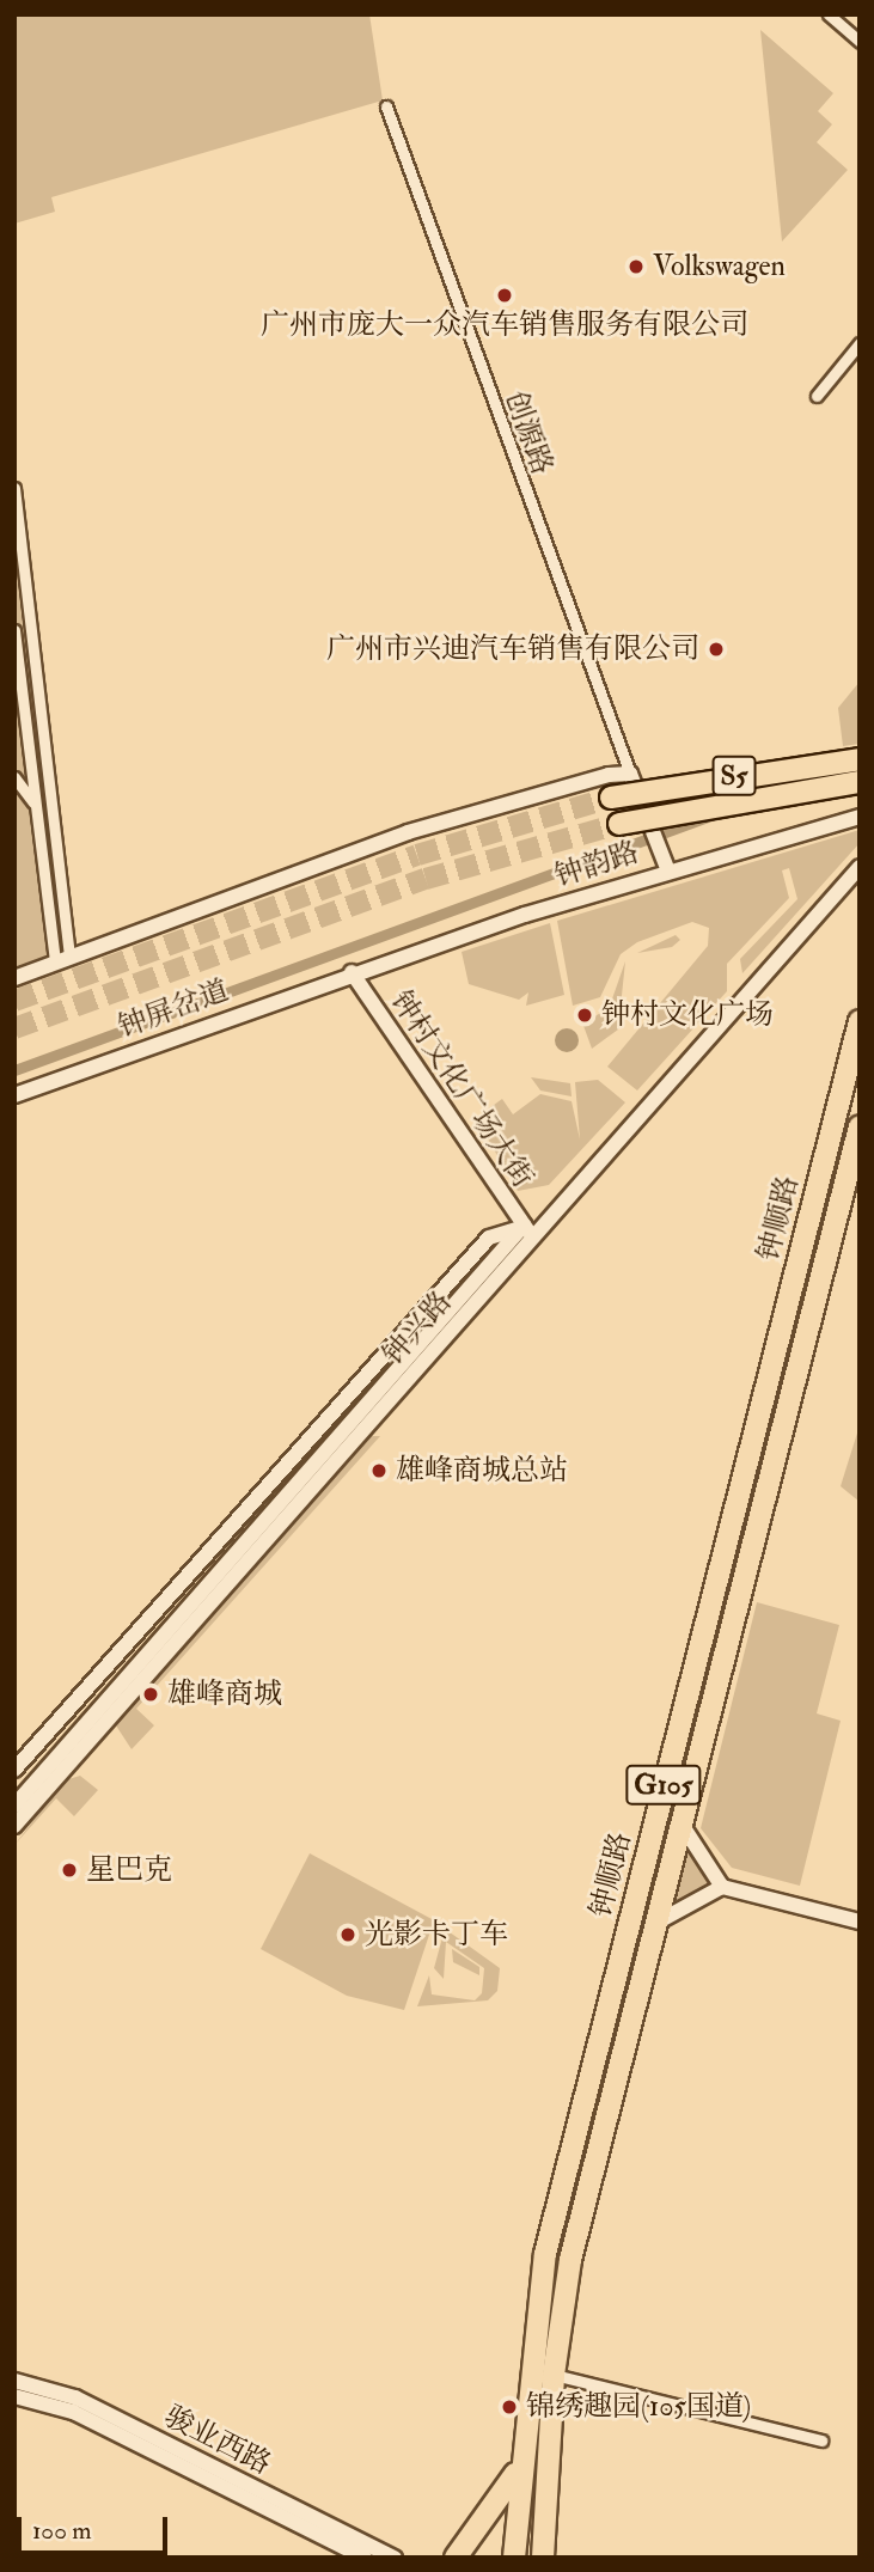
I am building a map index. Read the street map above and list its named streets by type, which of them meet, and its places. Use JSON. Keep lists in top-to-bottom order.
{
  "streets": {
    "highway": ["S5", "钟顺路", "G105"],
    "main road": [
      "钟韵路",
      "钟屏岔道",
      "钟村文化广场大街",
      "钟兴路",
      "骏业西路"
    ],
    "street": ["创源路"]
  },
  "crossings": [
    ["钟韵路", "钟屏岔道"],
    ["钟韵路", "钟村文化广场大街"],
    ["钟屏岔道", "钟村文化广场大街"],
    ["钟村文化广场大街", "钟兴路"]
  ],
  "places": [
    "Volkswagen",
    "广州市庞大一众汽车销售服务有限公司",
    "广州市兴迪汽车销售有限公司",
    "钟村文化广场",
    "雄峰商城总站",
    "雄峰商城",
    "星巴克",
    "光影卡丁车",
    "锦绣趣园(105国道)"
  ],
  "scale_bar": "100 m"
}
